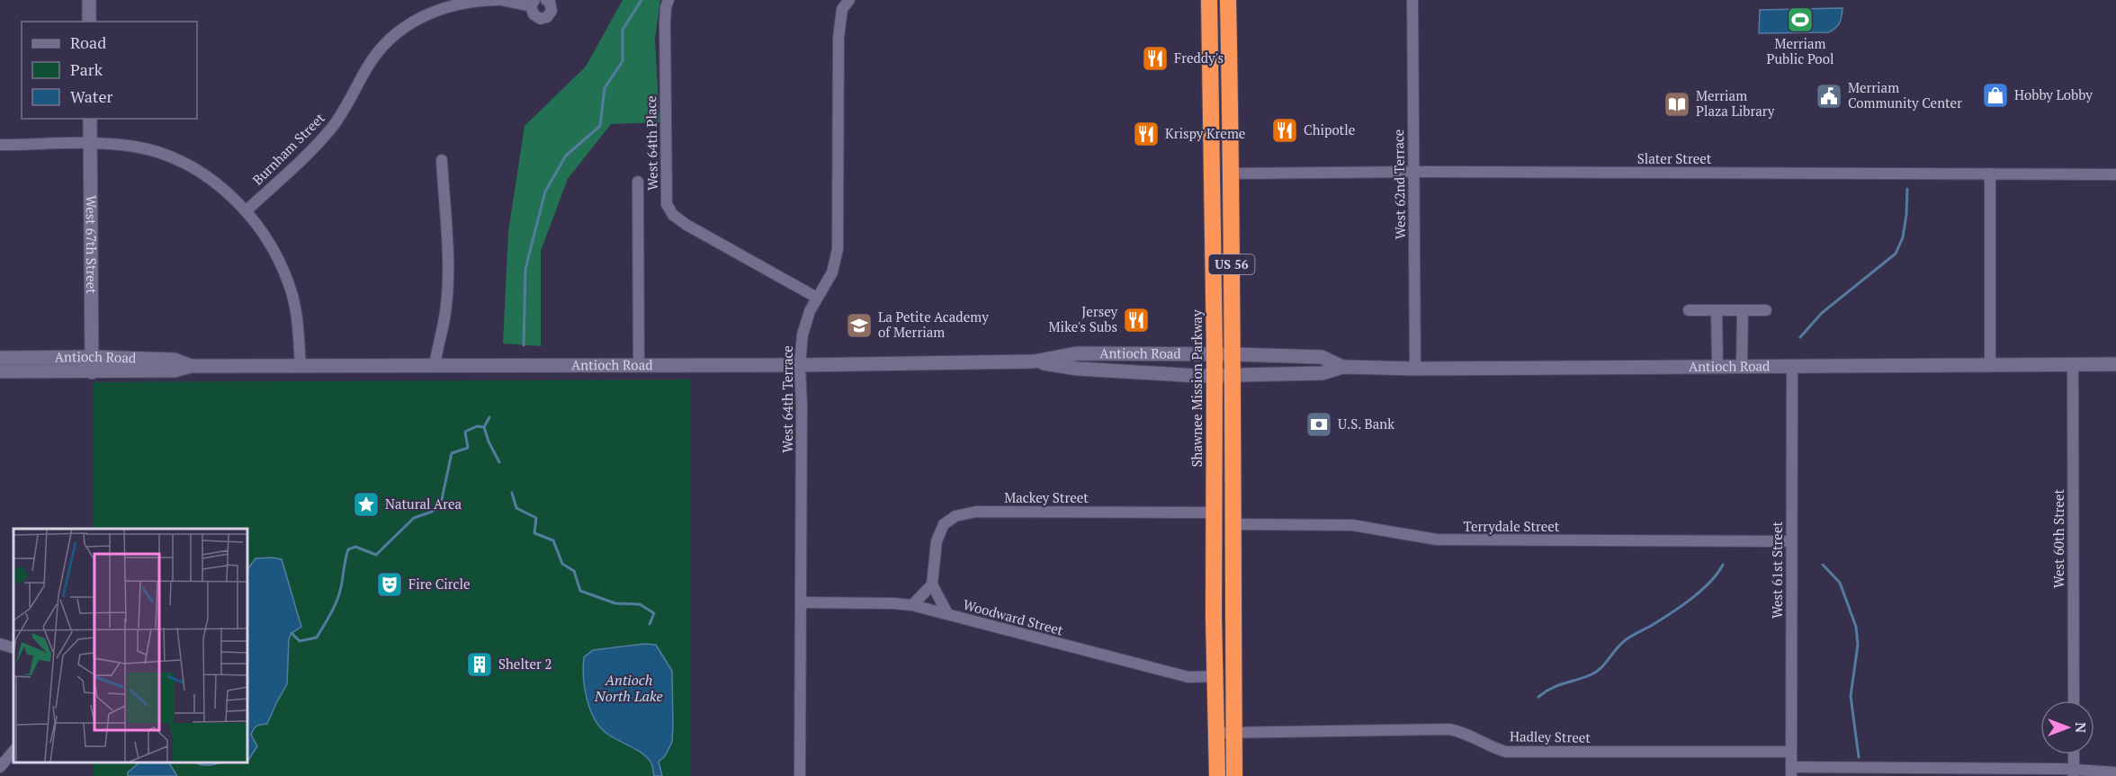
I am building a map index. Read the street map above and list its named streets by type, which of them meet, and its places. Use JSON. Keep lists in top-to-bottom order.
{
  "streets": {
    "highway": ["US 56", "Shawnee Mission Parkway"],
    "main road": ["West 67th Street", "Antioch Road"],
    "street": [
      "West 64th Place",
      "Burnham Street",
      "Slater Street",
      "West 62nd Terrace",
      "West 64th Terrace",
      "Mackey Street",
      "Terrydale Street",
      "West 60th Street",
      "West 61st Street",
      "Woodward Street",
      "Hadley Street"
    ]
  },
  "crossings": [
    ["West 64th Place", "West 64th Terrace"],
    ["Slater Street", "West 62nd Terrace"],
    ["Slater Street", "US 56"],
    ["West 62nd Terrace", "Antioch Road"],
    ["West 67th Street", "Antioch Road"],
    ["US 56", "Antioch Road"],
    ["US 56", "Terrydale Street"],
    ["US 56", "Hadley Street"],
    ["Antioch Road", "Shawnee Mission Parkway"],
    ["Antioch Road", "West 64th Terrace"],
    ["Antioch Road", "West 60th Street"],
    ["Antioch Road", "West 61st Street"],
    ["Shawnee Mission Parkway", "Mackey Street"],
    ["Shawnee Mission Parkway", "Woodward Street"],
    ["Shawnee Mission Parkway", "Hadley Street"],
    ["West 64th Terrace", "Woodward Street"],
    ["Terrydale Street", "West 61st Street"],
    ["West 61st Street", "Hadley Street"]
  ],
  "water": ["Antioch North Lake"],
  "places": {
    "sports": ["Merriam Public Pool"],
    "restaurant": [
      "Freddy's",
      "Chipotle",
      "Krispy Kreme",
      "Jersey Mike's Subs"
    ],
    "shop": ["Hobby Lobby"],
    "public building": ["Merriam Community Center"],
    "library": ["Merriam Plaza Library"],
    "school or university": ["La Petite Academy of Merriam"],
    "bank": ["U.S. Bank"],
    "place": ["Natural Area"],
    "theatre": ["Fire Circle"],
    "building": ["Shelter 2"]
  },
  "legend": ["Road", "Park", "Water"],
  "north": "right"
}
